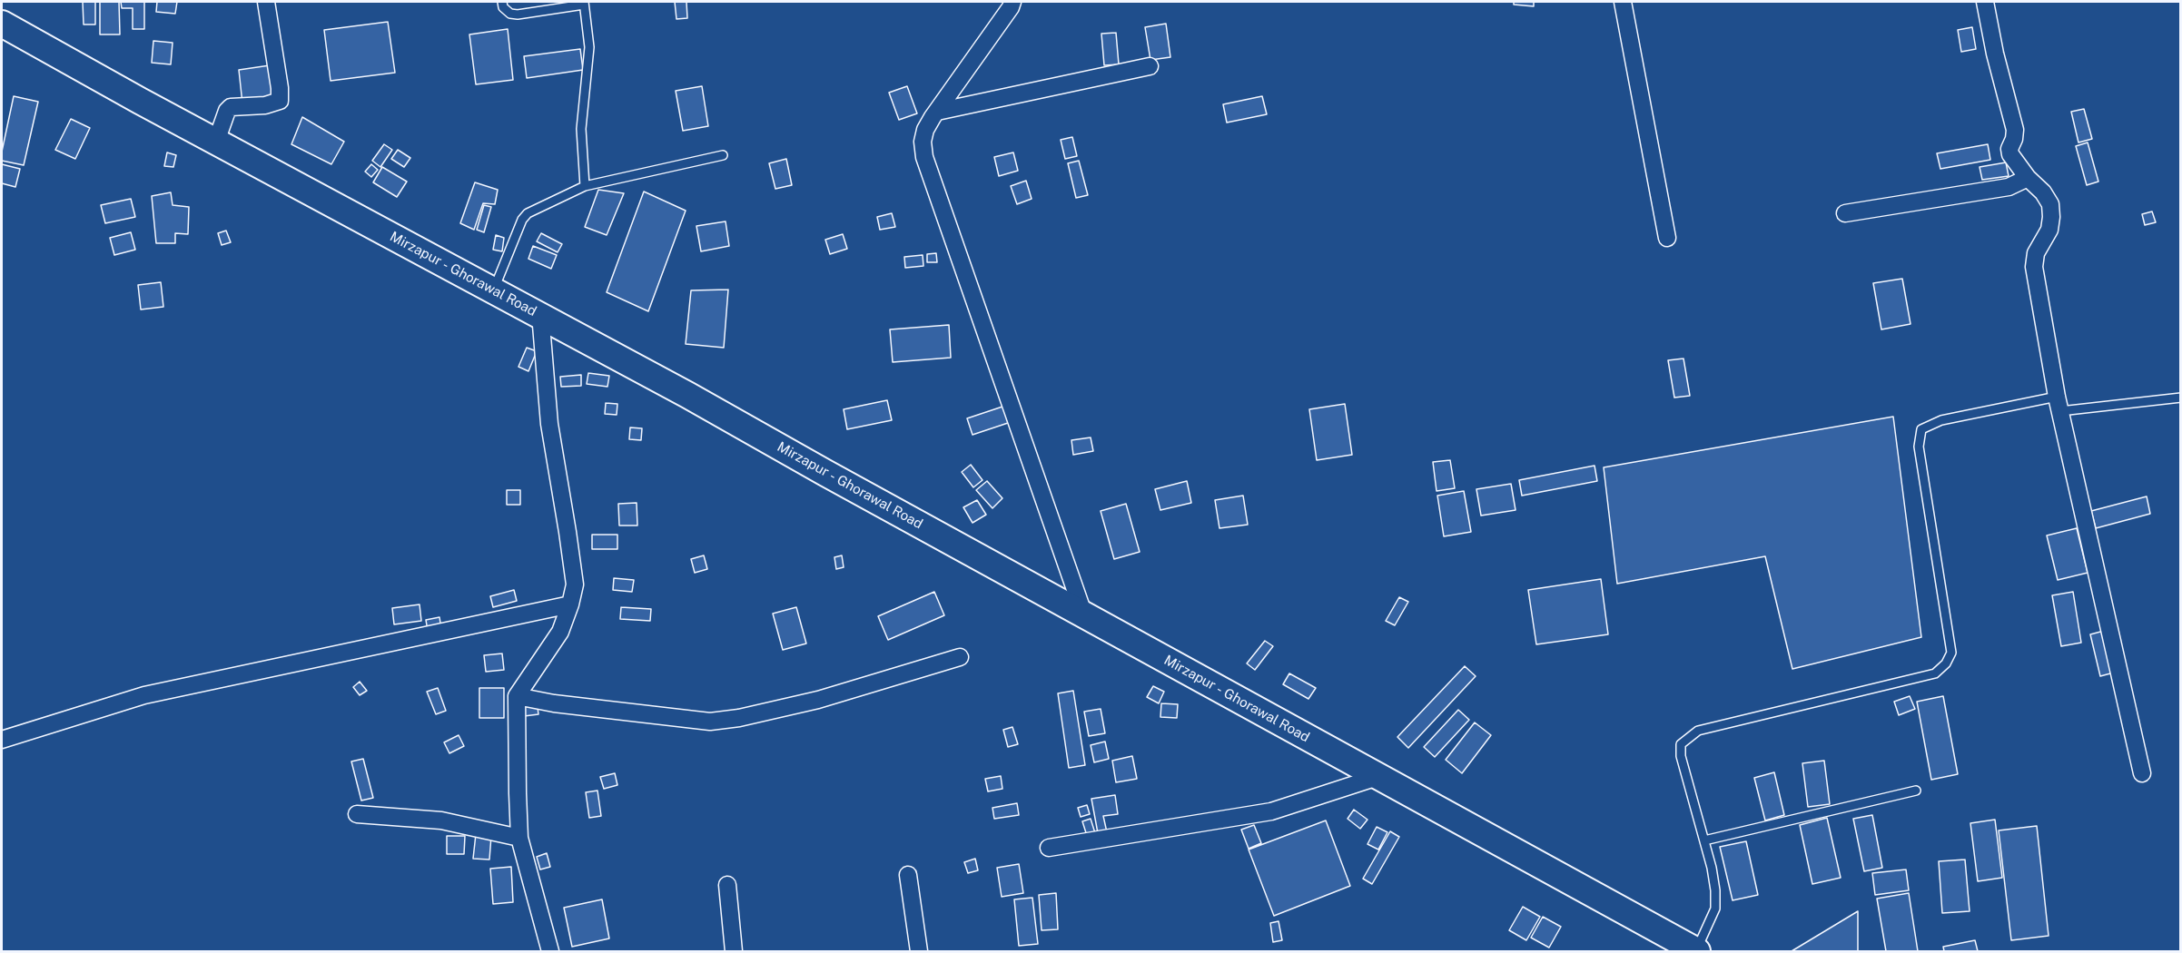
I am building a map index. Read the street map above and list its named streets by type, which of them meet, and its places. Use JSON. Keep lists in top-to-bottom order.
{
  "streets": {
    "main road": ["Mirzapur - Ghorawal Road"]
  }
}
